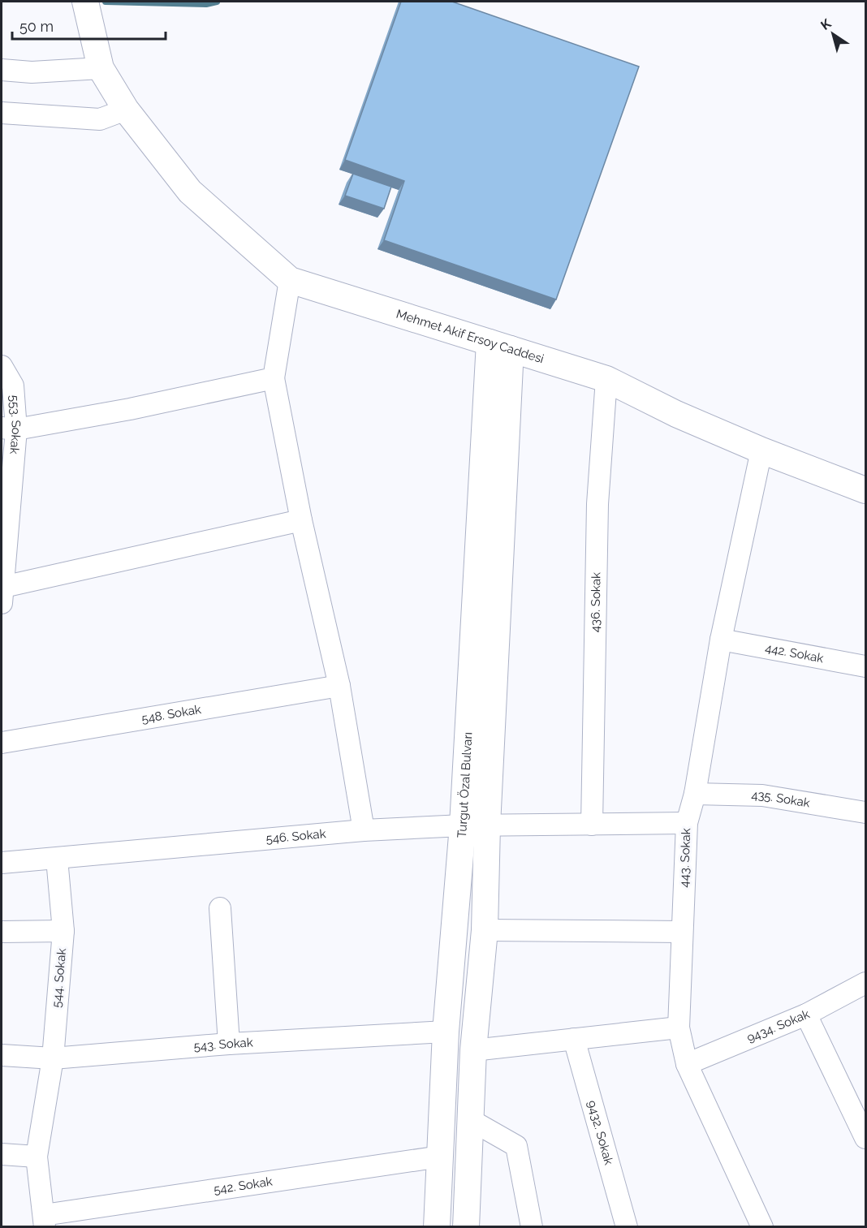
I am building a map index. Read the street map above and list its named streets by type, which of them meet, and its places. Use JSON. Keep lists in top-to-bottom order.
{
  "streets": {
    "street": [
      "Mehmet Akif Ersoy Caddesi",
      "553. Sokak",
      "436. Sokak",
      "442. Sokak",
      "548. Sokak",
      "Turgut Özal Bulvarı",
      "435. Sokak",
      "546. Sokak",
      "443. Sokak",
      "544. Sokak",
      "9434. Sokak",
      "543. Sokak",
      "9432. Sokak",
      "542. Sokak"
    ]
  },
  "crossings": [
    ["Mehmet Akif Ersoy Caddesi", "436. Sokak"],
    ["Mehmet Akif Ersoy Caddesi", "Turgut Özal Bulvarı"],
    ["Mehmet Akif Ersoy Caddesi", "443. Sokak"],
    ["436. Sokak", "546. Sokak"],
    ["442. Sokak", "443. Sokak"],
    ["Turgut Özal Bulvarı", "546. Sokak"],
    ["Turgut Özal Bulvarı", "543. Sokak"],
    ["Turgut Özal Bulvarı", "542. Sokak"],
    ["435. Sokak", "443. Sokak"],
    ["546. Sokak", "443. Sokak"],
    ["443. Sokak", "9434. Sokak"],
    ["544. Sokak", "543. Sokak"],
    ["544. Sokak", "542. Sokak"]
  ],
  "scale_bar": "50 m",
  "north": "top left"
}
